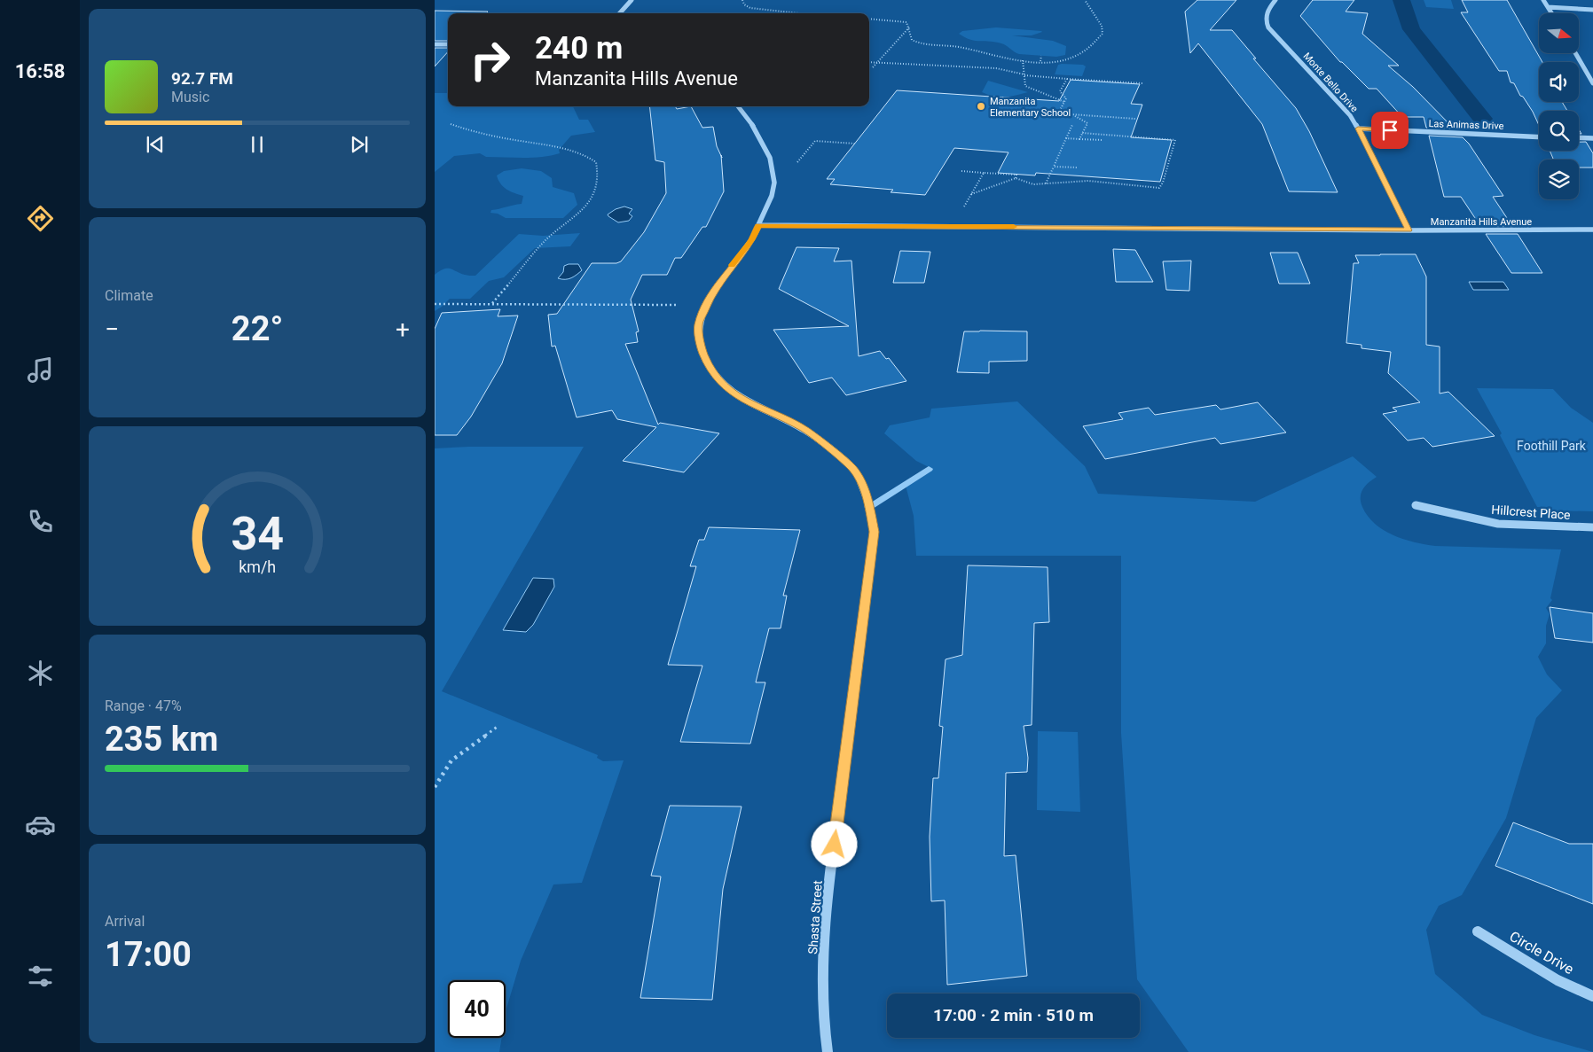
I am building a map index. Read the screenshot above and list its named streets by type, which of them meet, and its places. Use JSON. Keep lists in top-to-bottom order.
{
  "streets": {
    "street": [
      "Monte Bello Drive",
      "Las Animas Drive",
      "Manzanita Hills Avenue",
      "Hillcrest Place",
      "Shasta Street",
      "Circle Drive"
    ]
  },
  "crossings": [
    ["Monte Bello Drive", "Las Animas Drive"],
    ["Monte Bello Drive", "Manzanita Hills Avenue"],
    ["Manzanita Hills Avenue", "Shasta Street"]
  ],
  "parks": ["Foothill Park"],
  "places": ["Manzanita Elementary School"],
  "north": "right",
  "page": {
    "tabs": "16:58",
    "turn": ["240 m", "Manzanita Hills Avenue"],
    "song": ["92.7 FM", "Music"],
    "tile": [
      "Climate",
      ["Range · 47%", "235 km"],
      ["Arrival", "17:00"]
    ],
    "heat": ["−", "22°", "+"],
    "limit": "40",
    "trip": "17:00 · 2 min · 510 m",
    "gauge": ["34", "km/h"]
  }
}
